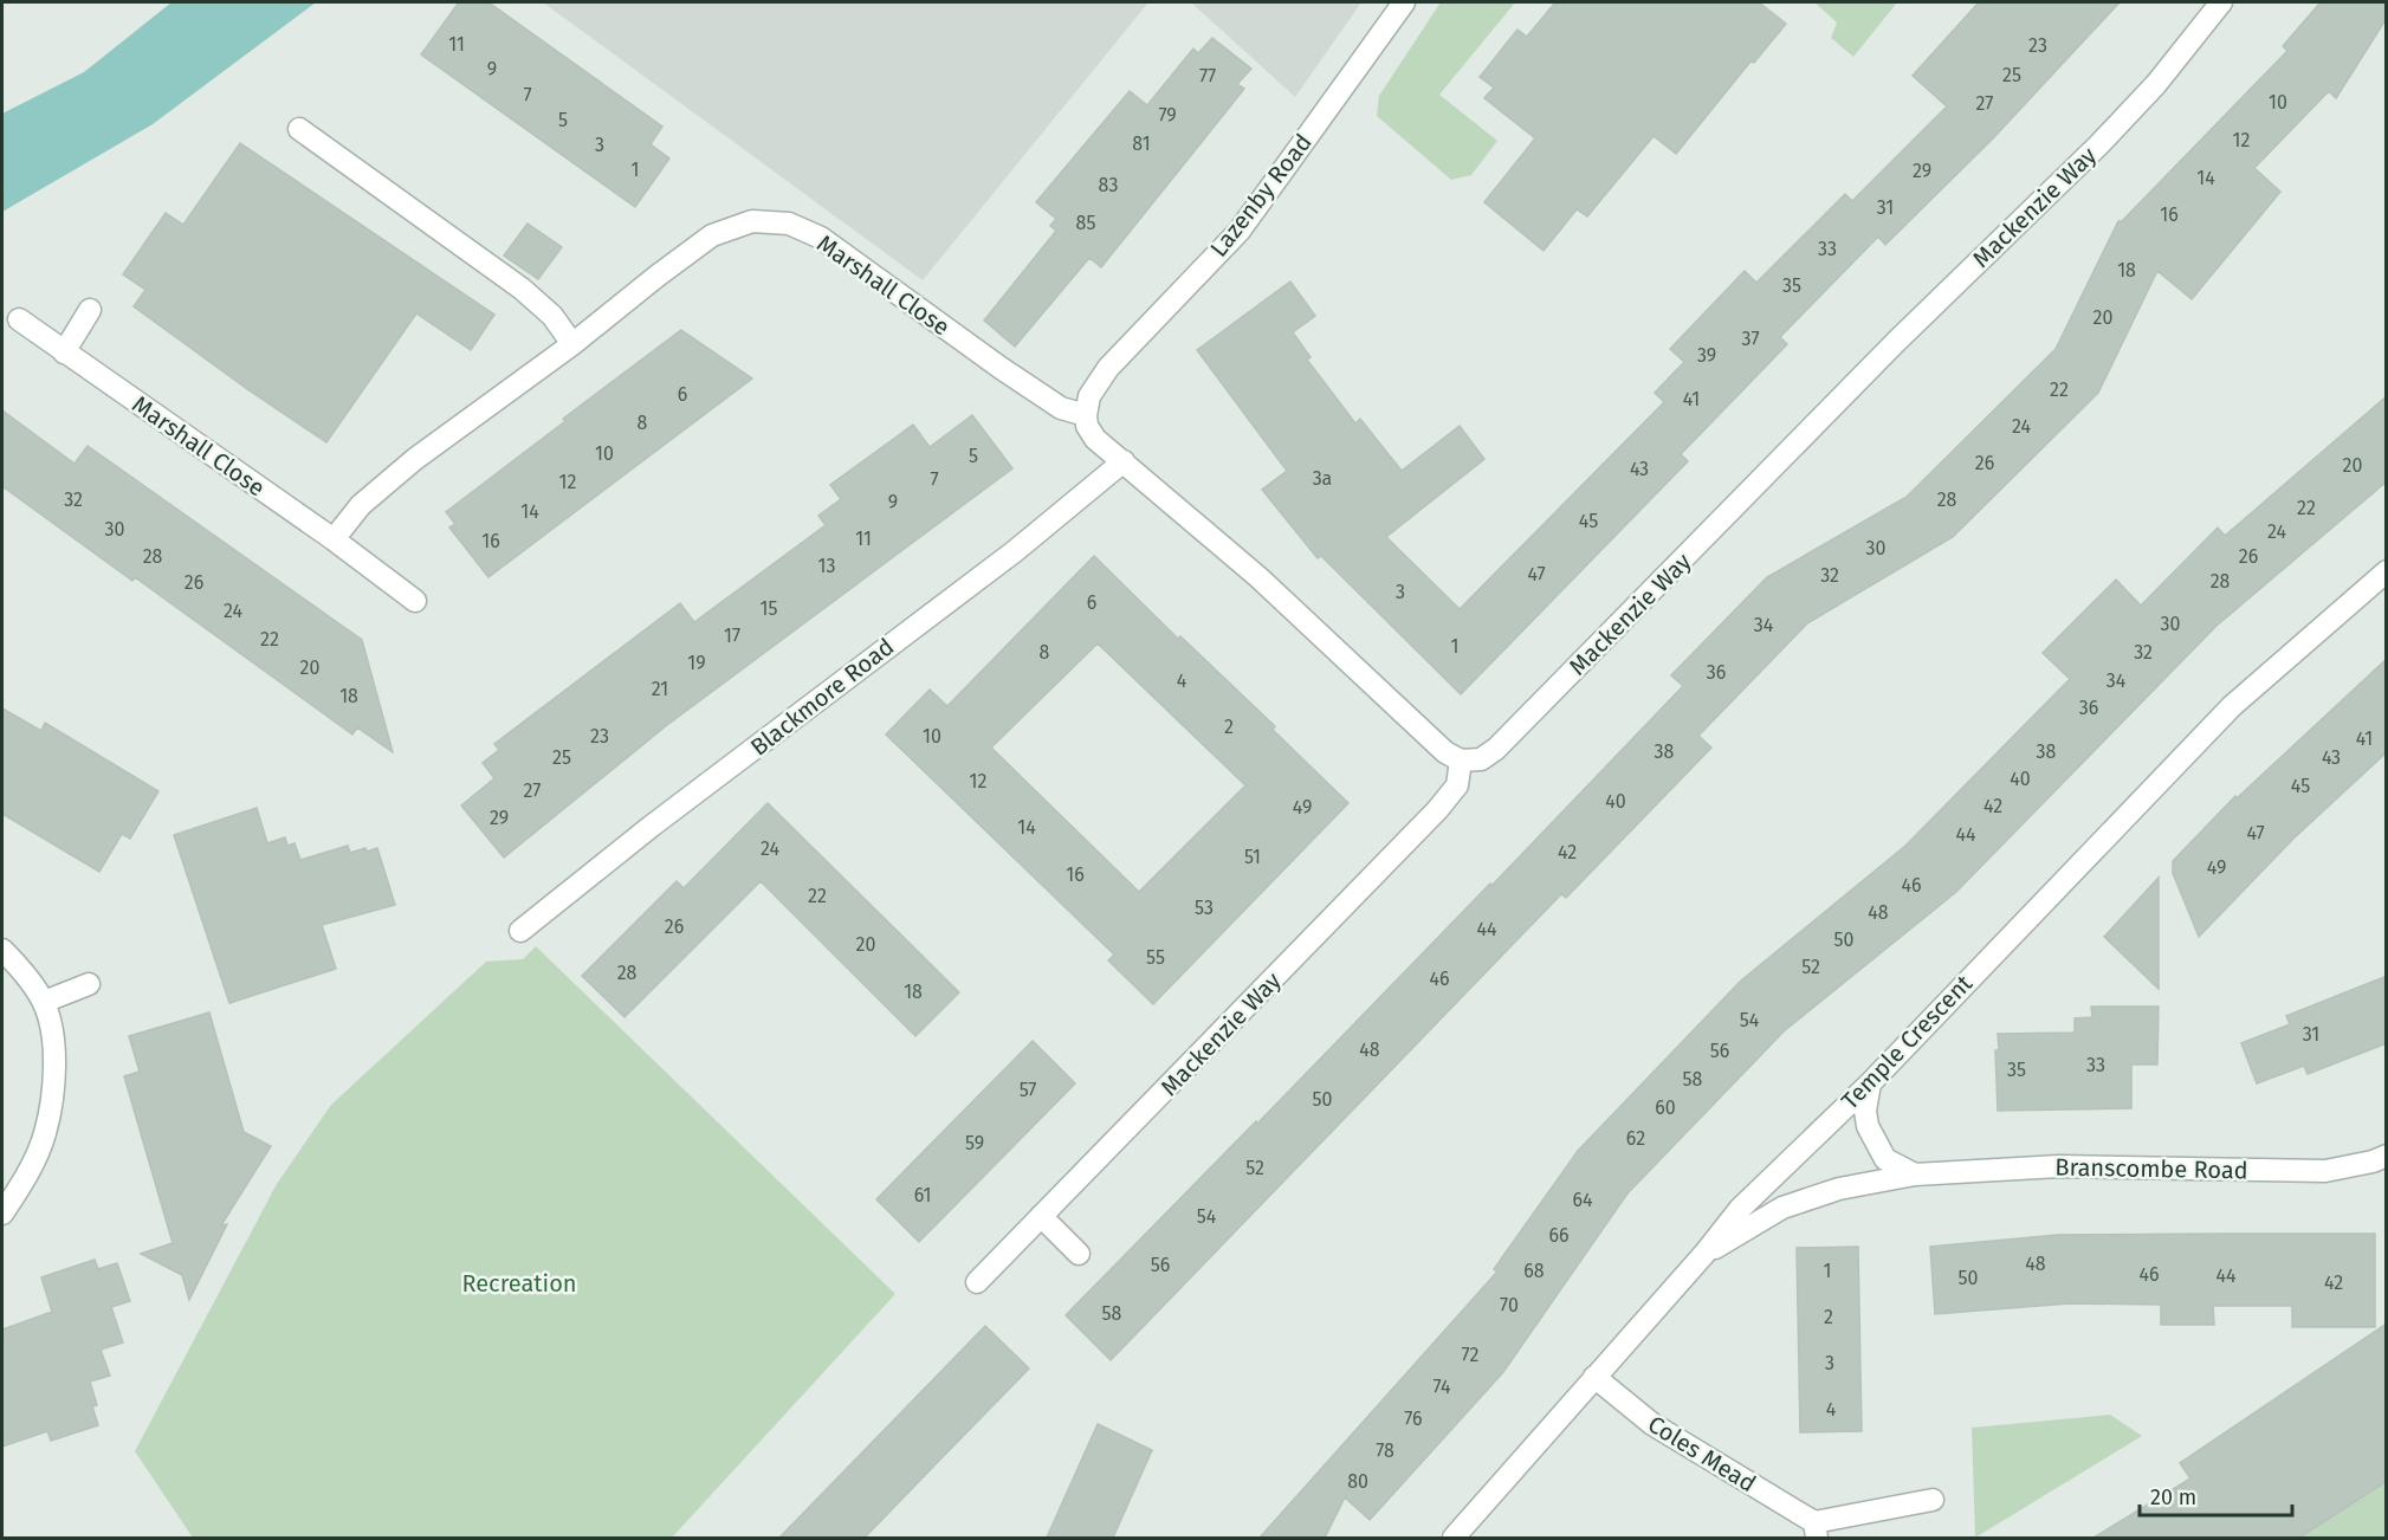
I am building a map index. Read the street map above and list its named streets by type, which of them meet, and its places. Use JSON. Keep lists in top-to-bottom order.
{
  "streets": {
    "street": [
      "Lazenby Road",
      "Mackenzie Way",
      "Marshall Close",
      "Blackmore Road",
      "Temple Crescent",
      "Branscombe Road",
      "Coles Mead"
    ]
  },
  "crossings": [
    ["Lazenby Road", "Marshall Close"],
    ["Temple Crescent", "Branscombe Road"],
    ["Temple Crescent", "Coles Mead"]
  ],
  "parks": ["Recreation"],
  "house_numbers": [
    "11",
    "23",
    "9",
    "25",
    "77",
    "7",
    "10",
    "27",
    "79",
    "5",
    "12",
    "81",
    "3",
    "1",
    "29",
    "14",
    "83",
    "31",
    "16",
    "85",
    "33",
    "18",
    "35",
    "20",
    "37",
    "39",
    "22",
    "6",
    "41",
    "8",
    "24",
    "10",
    "5",
    "26",
    "20",
    "43",
    "3a",
    "7",
    "12",
    "32",
    "28",
    "9",
    "22",
    "14",
    "45",
    "30",
    "24",
    "11",
    "16",
    "30",
    "28",
    "26",
    "13",
    "47",
    "32",
    "28",
    "26",
    "3",
    "6",
    "15",
    "24",
    "30",
    "34",
    "17",
    "22",
    "1",
    "8",
    "32",
    "19",
    "20",
    "36",
    "4",
    "34",
    "21",
    "18",
    "36",
    "2",
    "23",
    "10",
    "41",
    "38",
    "38",
    "25",
    "43",
    "40",
    "12",
    "45",
    "27",
    "40",
    "42",
    "49",
    "29",
    "14",
    "47",
    "44",
    "24",
    "42",
    "51",
    "49",
    "16",
    "46",
    "22",
    "53",
    "48",
    "26",
    "44",
    "50",
    "20",
    "55",
    "52",
    "28",
    "46",
    "18",
    "54",
    "31",
    "48",
    "56",
    "33",
    "35",
    "58",
    "57",
    "50",
    "60",
    "62",
    "59",
    "52",
    "61",
    "64",
    "54",
    "66",
    "48",
    "56",
    "68",
    "1",
    "46",
    "44",
    "50",
    "42",
    "70",
    "58",
    "2",
    "72",
    "3",
    "74",
    "4",
    "76",
    "78",
    "80"
  ],
  "scale_bar": "20 m"
}
